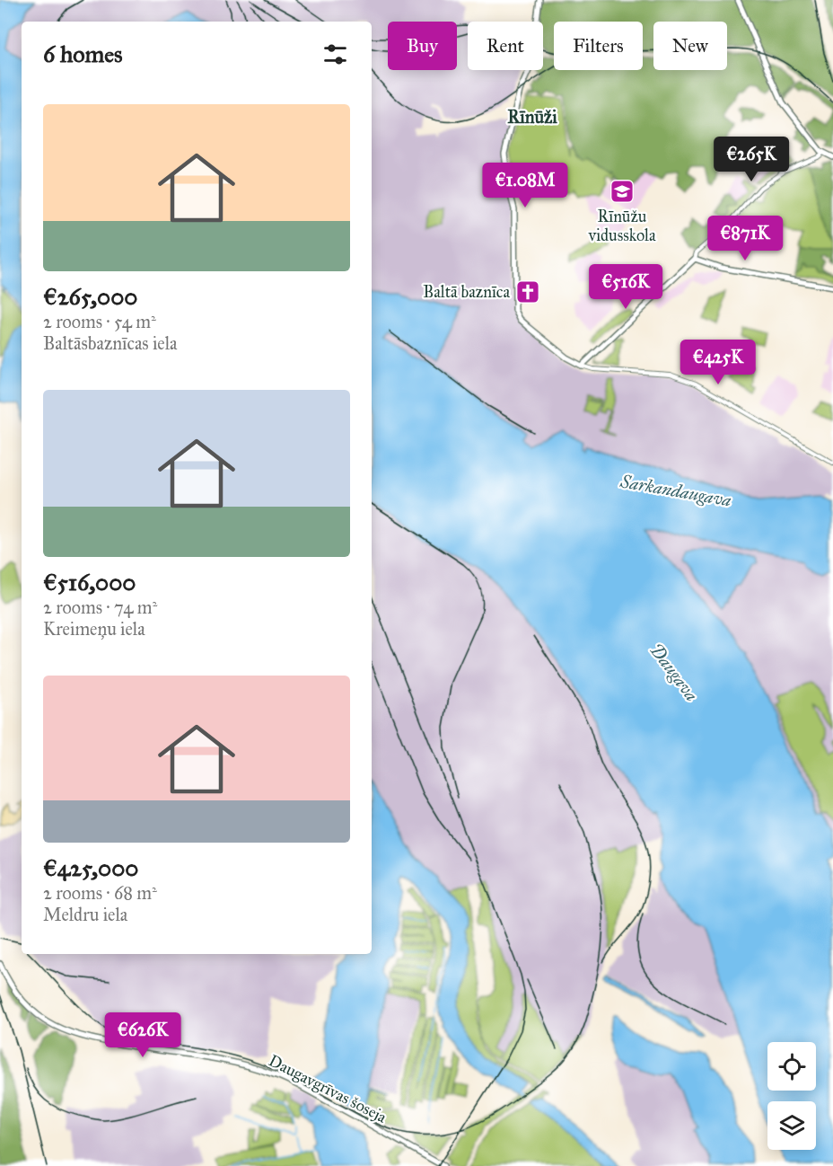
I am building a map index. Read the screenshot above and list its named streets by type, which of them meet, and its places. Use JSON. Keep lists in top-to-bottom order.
{
  "streets": {
    "main road": ["Daugavgrīvas šoseja"]
  },
  "districts": ["Rīnūži"],
  "water": ["Sarkandaugava", "Daugava"],
  "places": {
    "school or university": ["Rīnūžu vidusskola"],
    "church": ["Baltā baznīca"]
  },
  "page": {
    "chip": [
      "Buy",
      "Rent",
      "Filters",
      "New"
    ],
    "heading": "6 homes",
    "list": [
      {
        "name": "€265,000",
        "note": "2 rooms · 54 m² · Baltāsbaznīcas iela"
      },
      {
        "name": "€516,000",
        "note": "2 rooms · 74 m² · Kreimeņu iela"
      },
      {
        "name": "€425,000",
        "note": "2 rooms · 68 m² · Meldru iela"
      }
    ],
    "price": [
      "€265K",
      "€1.08M",
      "€871K",
      "€516K",
      "€425K",
      "€626K"
    ]
  }
}
